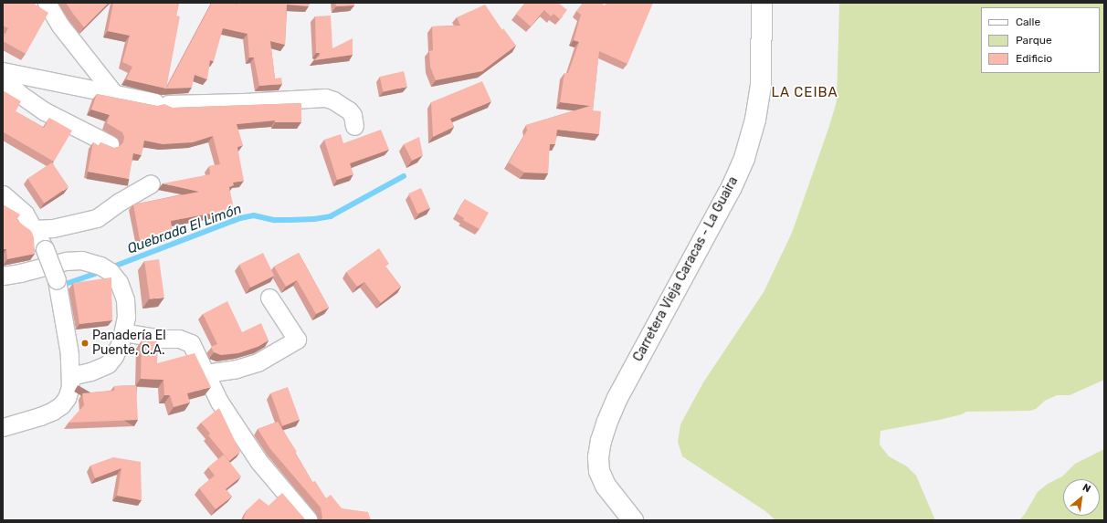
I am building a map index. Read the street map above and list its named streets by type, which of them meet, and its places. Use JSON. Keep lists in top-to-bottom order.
{
  "streets": {
    "main road": ["Carretera Vieja Caracas - La Guaira"]
  },
  "districts": ["LA CEIBA"],
  "water": ["Quebrada El Limón"],
  "places": ["Panadería El Puente, C.A."],
  "legend": ["Calle", "Parque", "Edificio"],
  "north": "top right"
}
